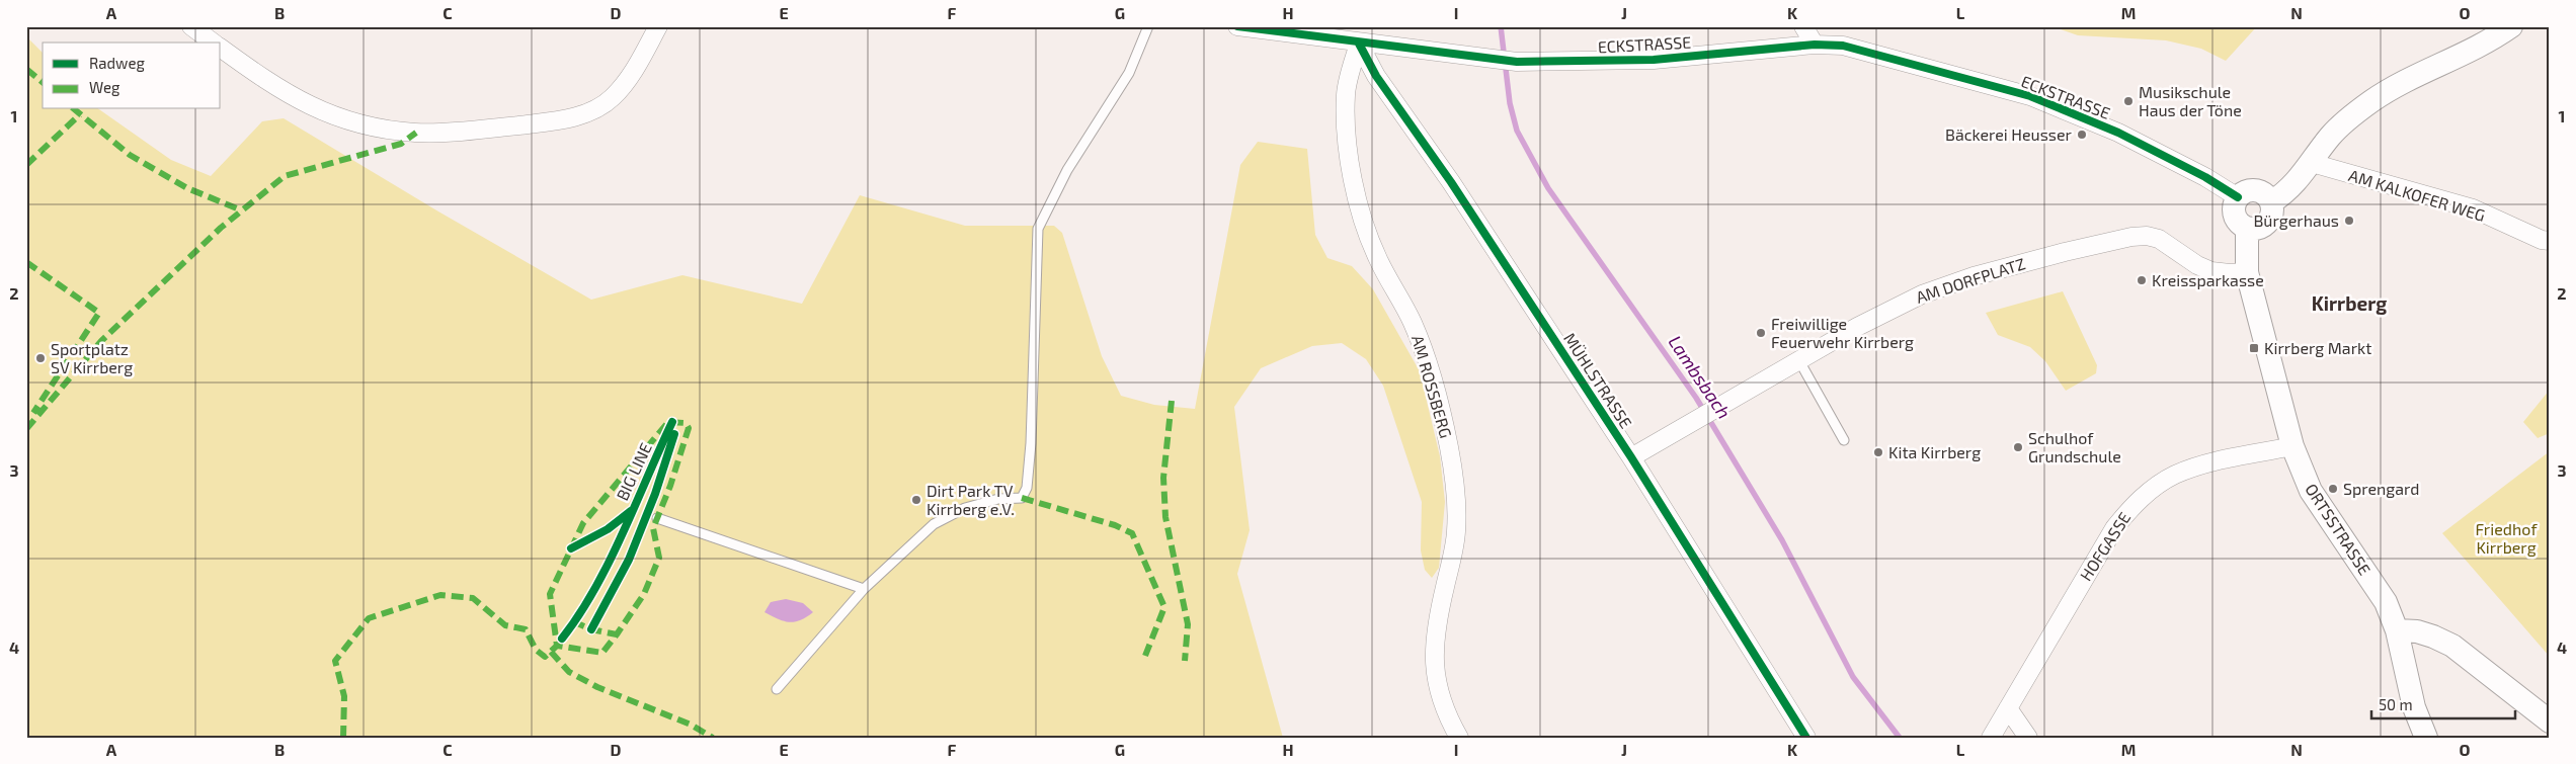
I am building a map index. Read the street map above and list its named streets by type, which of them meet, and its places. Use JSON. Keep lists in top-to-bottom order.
{
  "streets": {
    "street": [
      "ECKSTRASSE",
      "AM KALKOFER WEG",
      "AM DORFPLATZ",
      "MÜHLSTRASSE",
      "AM ROSSBERG",
      "ORTSSTRASSE",
      "HOFGASSE"
    ],
    "cycle path": ["BIG LINE"]
  },
  "crossings": [
    ["ECKSTRASSE", "MÜHLSTRASSE"],
    ["ECKSTRASSE", "AM ROSSBERG"],
    ["ECKSTRASSE", "ORTSSTRASSE"],
    ["AM DORFPLATZ", "MÜHLSTRASSE"],
    ["AM DORFPLATZ", "ORTSSTRASSE"],
    ["MÜHLSTRASSE", "AM ROSSBERG"],
    ["ORTSSTRASSE", "HOFGASSE"]
  ],
  "districts": ["Kirrberg"],
  "water": ["Lambsbach"],
  "parks": ["Friedhof Kirrberg"],
  "places": {
    "other": [
      "Musikschule Haus der Töne",
      "Bäckerei Heusser",
      "Bürgerhaus",
      "Kreissparkasse",
      "Freiwillige Feuerwehr Kirrberg",
      "Sportplatz SV Kirrberg",
      "Schulhof Grundschule",
      "Kita Kirrberg",
      "Sprengard",
      "Dirt Park TV Kirrberg e.V."
    ],
    "transit": ["Kirrberg Markt"]
  },
  "legend": ["Radweg", "Weg"],
  "scale_bar": "50 m",
  "grid": {
    "columns": [
      "A",
      "B",
      "C",
      "D",
      "E",
      "F",
      "G",
      "H",
      "I",
      "J",
      "K",
      "L",
      "M",
      "N",
      "O"
    ],
    "rows": [
      "1",
      "2",
      "3",
      "4"
    ]
  }
}
